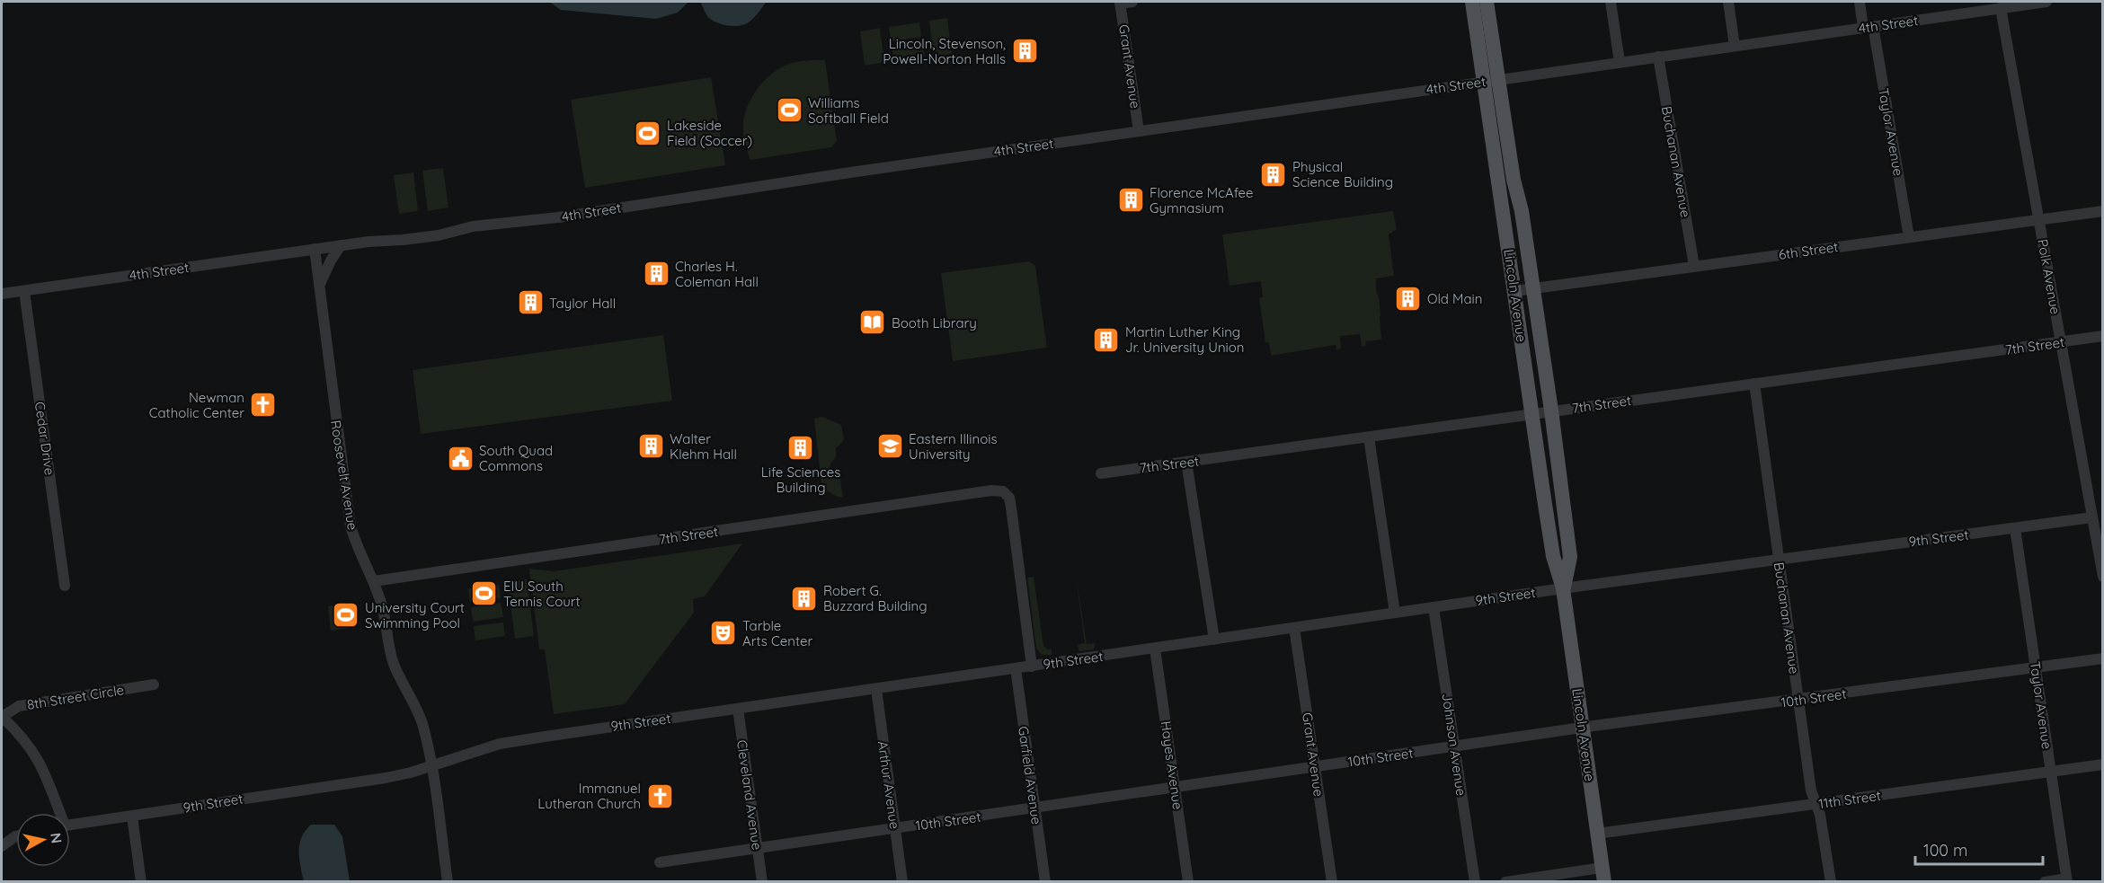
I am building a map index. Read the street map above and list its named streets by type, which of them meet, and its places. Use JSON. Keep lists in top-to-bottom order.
{
  "streets": {
    "main road": ["Lincoln Avenue"],
    "street": [
      "4th Street",
      "Grant Avenue",
      "Taylor Avenue",
      "Buchanan Avenue",
      "6th Street",
      "Polk Avenue",
      "7th Street",
      "Cedar Drive",
      "Roosevelt Avenue",
      "9th Street",
      "8th Street Circle",
      "10th Street",
      "Johnson Avenue",
      "Hayes Avenue",
      "Garfield Avenue",
      "Arthur Avenue",
      "Cleveland Avenue",
      "11th Street"
    ]
  },
  "crossings": [
    ["4th Street", "Grant Avenue"],
    ["4th Street", "Taylor Avenue"],
    ["4th Street", "Buchanan Avenue"],
    ["4th Street", "Polk Avenue"],
    ["4th Street", "Lincoln Avenue"],
    ["4th Street", "Cedar Drive"],
    ["4th Street", "Roosevelt Avenue"],
    ["Grant Avenue", "9th Street"],
    ["Grant Avenue", "10th Street"],
    ["Taylor Avenue", "6th Street"],
    ["Taylor Avenue", "9th Street"],
    ["Taylor Avenue", "10th Street"],
    ["Taylor Avenue", "11th Street"],
    ["Buchanan Avenue", "6th Street"],
    ["Buchanan Avenue", "7th Street"],
    ["Buchanan Avenue", "9th Street"],
    ["Buchanan Avenue", "10th Street"],
    ["Buchanan Avenue", "11th Street"],
    ["6th Street", "Polk Avenue"],
    ["6th Street", "Lincoln Avenue"],
    ["Polk Avenue", "7th Street"],
    ["Polk Avenue", "9th Street"],
    ["Lincoln Avenue", "7th Street"],
    ["Lincoln Avenue", "9th Street"],
    ["Lincoln Avenue", "10th Street"],
    ["Lincoln Avenue", "11th Street"],
    ["7th Street", "Roosevelt Avenue"],
    ["7th Street", "9th Street"],
    ["Roosevelt Avenue", "9th Street"],
    ["9th Street", "Johnson Avenue"],
    ["9th Street", "Hayes Avenue"],
    ["9th Street", "Garfield Avenue"],
    ["9th Street", "Arthur Avenue"],
    ["9th Street", "Cleveland Avenue"],
    ["10th Street", "Johnson Avenue"],
    ["10th Street", "Hayes Avenue"],
    ["10th Street", "Garfield Avenue"],
    ["10th Street", "Arthur Avenue"],
    ["10th Street", "Cleveland Avenue"]
  ],
  "places": {
    "building": [
      "Lincoln, Stevenson, Powell-Norton Halls",
      "Physical Science Building",
      "Florence McAfee Gymnasium",
      "Charles H. Coleman Hall",
      "Old Main",
      "Taylor Hall",
      "Martin Luther King Jr. University Union",
      "Walter Klehm Hall",
      "Life Sciences Building",
      "Robert G. Buzzard Building"
    ],
    "sports": [
      "Williams Softball Field",
      "Lakeside Field (Soccer)",
      "EIU South Tennis Court",
      "University Court Swimming Pool"
    ],
    "library": ["Booth Library"],
    "church": ["Newman Catholic Center", "Immanuel Lutheran Church"],
    "school or university": ["Eastern Illinois University"],
    "public building": ["South Quad Commons"],
    "theatre": ["Tarble Arts Center"]
  },
  "scale_bar": "100 m",
  "north": "right"
}
